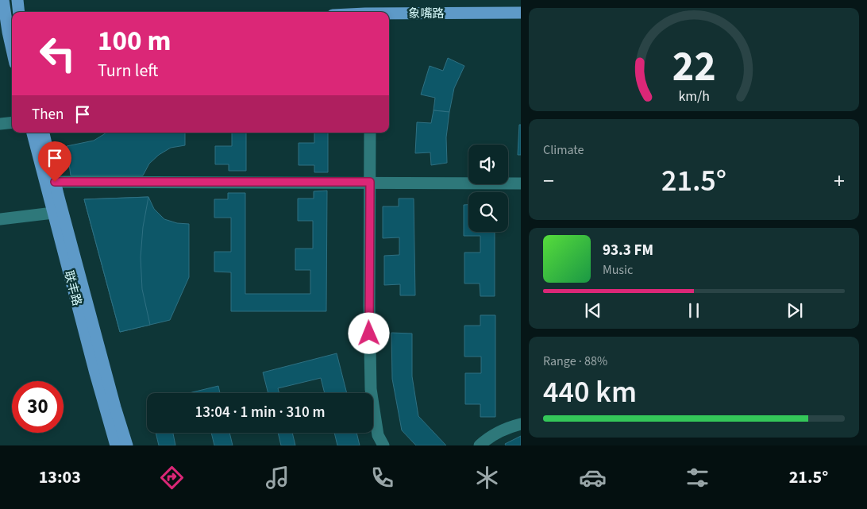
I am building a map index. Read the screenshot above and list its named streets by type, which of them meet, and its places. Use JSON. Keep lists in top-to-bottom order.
{
  "streets": {
    "main road": ["象嘴路", "联丰路"]
  },
  "page": {
    "turn": ["100 m", "Turn left"],
    "then": "Then",
    "tile": [
      "Climate",
      ["Range · 88%", "440 km"]
    ],
    "heat": ["−", "21.5°", "+"],
    "song": ["93.3 FM", "Music"],
    "limit": "30",
    "trip": "13:04 · 1 min · 310 m",
    "tabs": ["13:03", "21.5°"],
    "gauge": ["22", "km/h"]
  }
}
